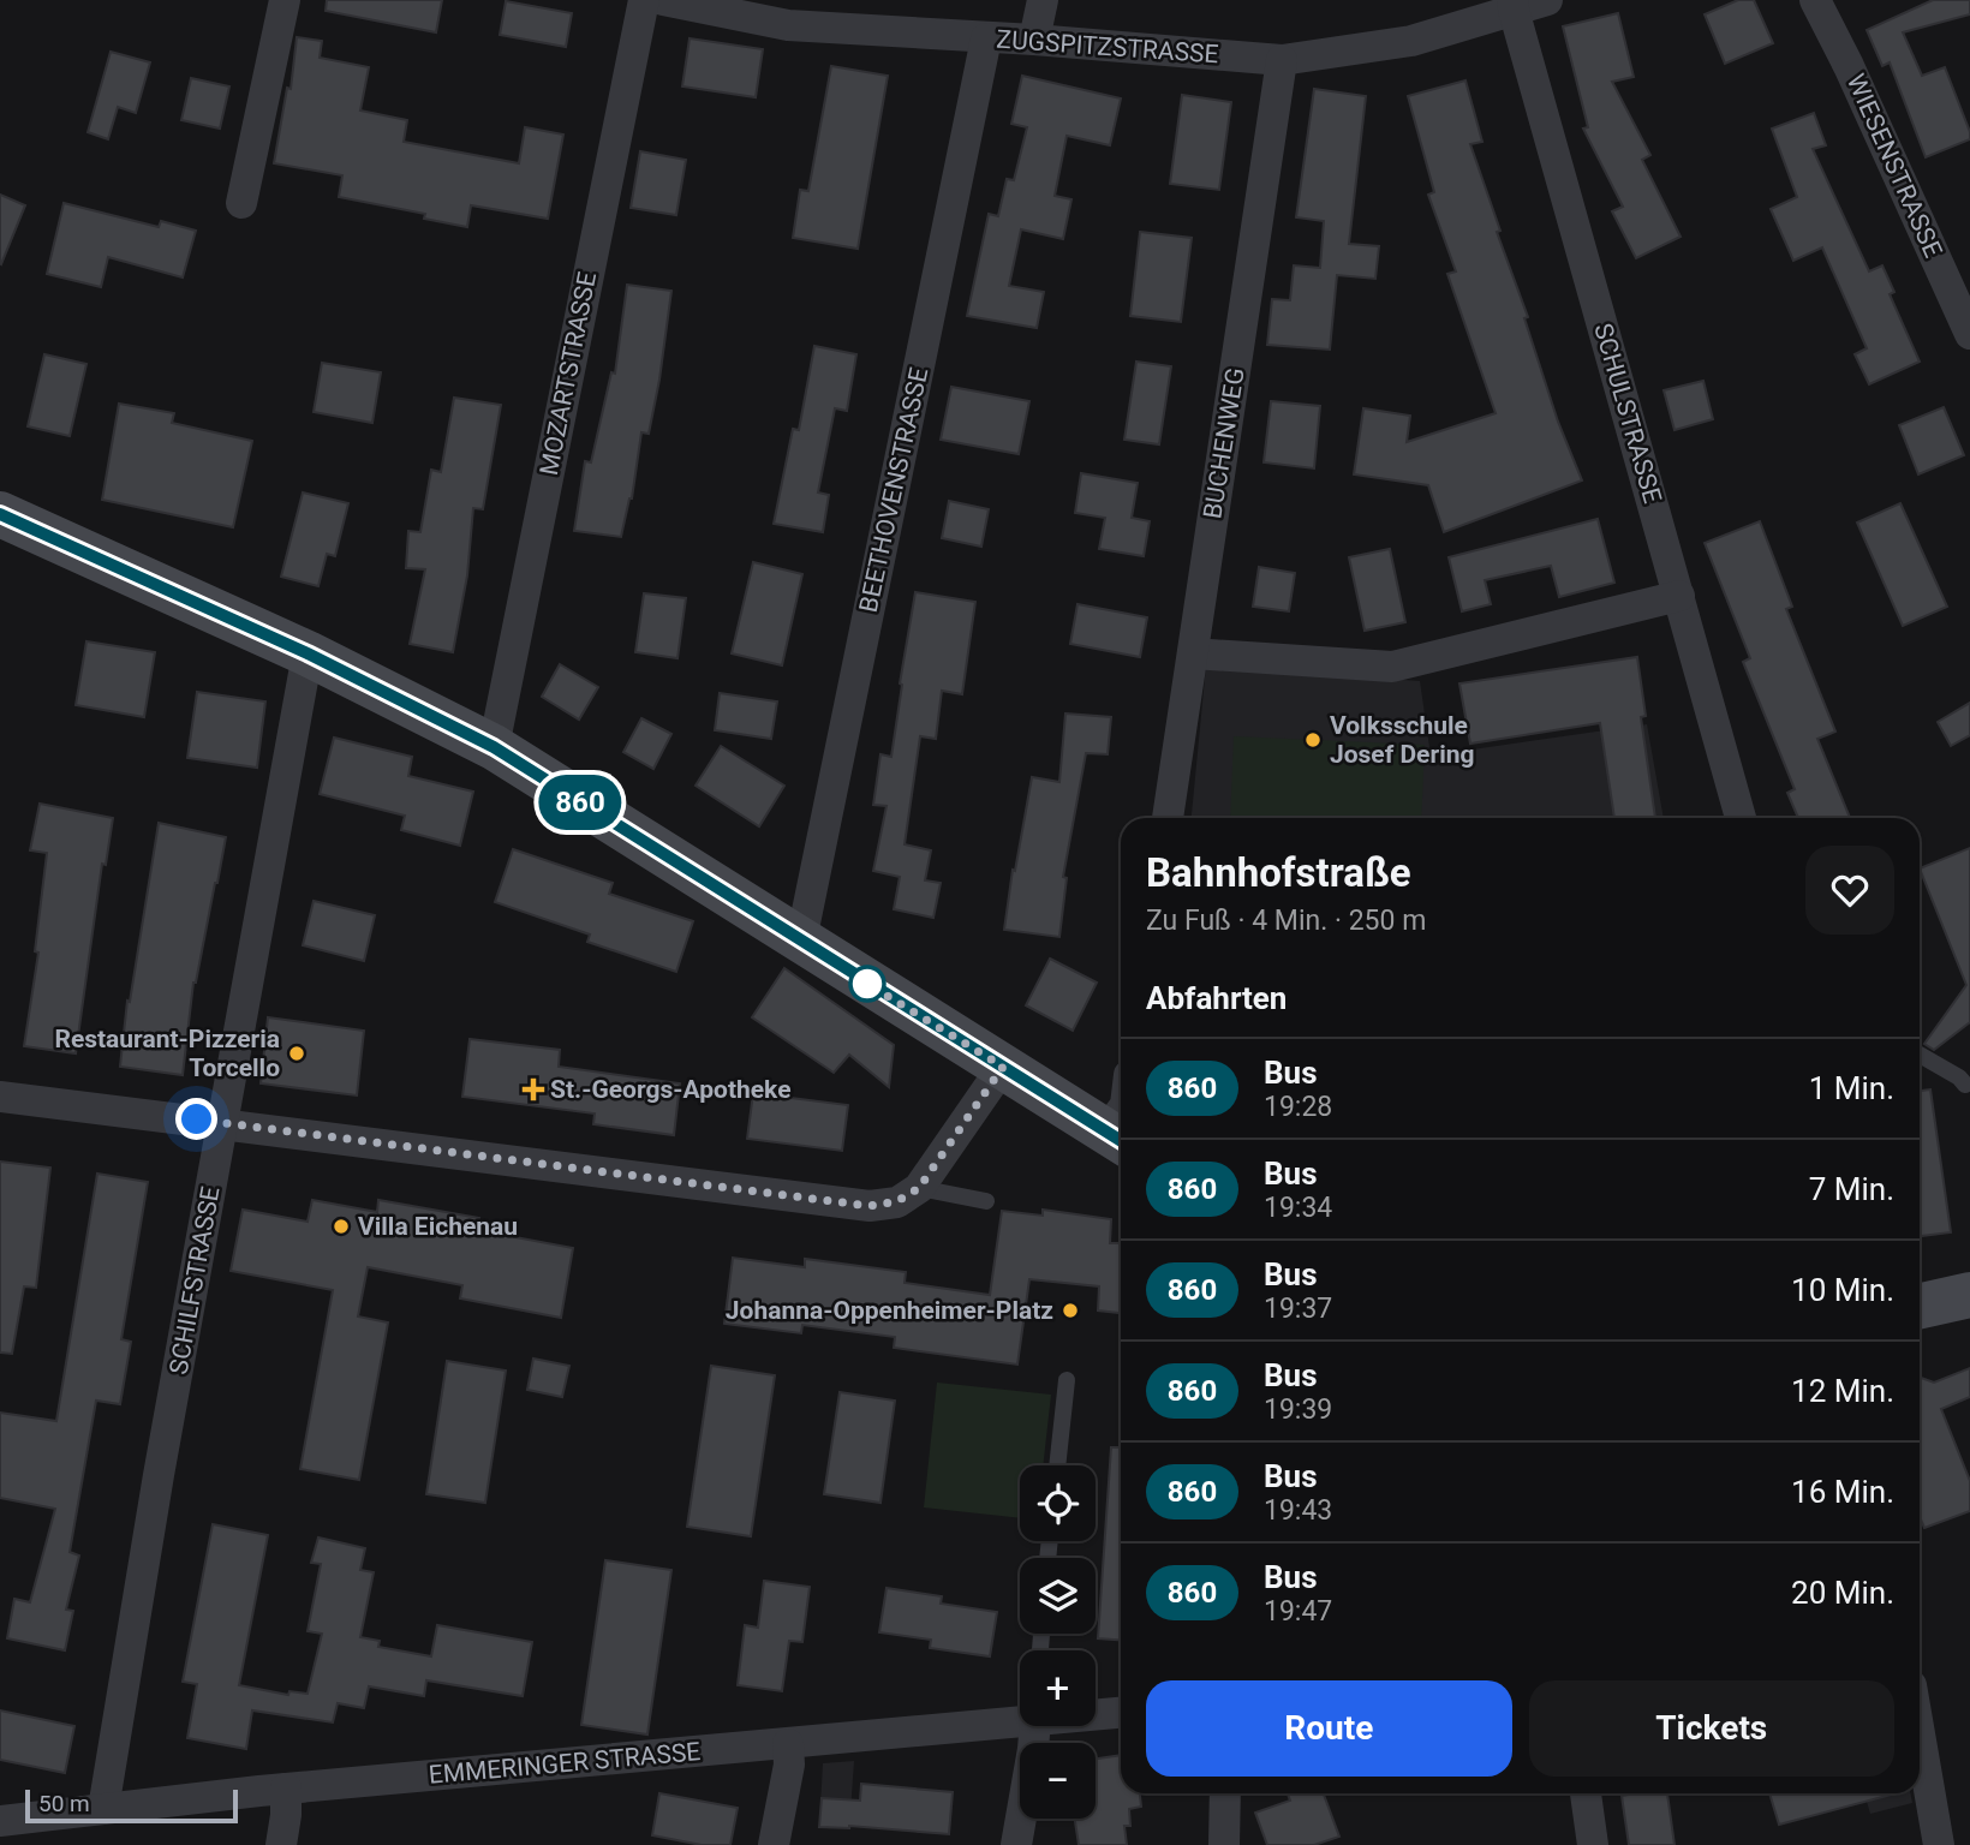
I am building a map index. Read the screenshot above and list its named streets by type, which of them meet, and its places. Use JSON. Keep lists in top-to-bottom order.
{
  "streets": {
    "street": [
      "ZUGSPITZSTRASSE",
      "WIESENSTRASSE",
      "MOZARTSTRASSE",
      "SCHULSTRASSE",
      "BUCHENWEG",
      "BEETHOVENSTRASSE",
      "SCHILFSTRASSE",
      "EMMERINGER STRASSE"
    ]
  },
  "crossings": [
    ["ZUGSPITZSTRASSE", "SCHULSTRASSE"],
    ["ZUGSPITZSTRASSE", "BUCHENWEG"],
    ["ZUGSPITZSTRASSE", "BEETHOVENSTRASSE"],
    ["SCHILFSTRASSE", "EMMERINGER STRASSE"]
  ],
  "places": {
    "other": [
      "Volksschule Josef Dering",
      "Restaurant-Pizzeria Torcello",
      "Villa Eichenau",
      "Johanna-Oppenheimer-Platz"
    ],
    "health": ["St.-Georgs-Apotheke"]
  },
  "lines": ["bus line 860"],
  "scale_bar": "50 m",
  "page": {
    "on_map": "860",
    "heading": [
      ["Bahnhofstraße", "Zu Fuß · 4 Min. · 250 m"],
      "Abfahrten"
    ],
    "list": [
      {
        "mark": "860",
        "name": "Bus",
        "note": "19:28",
        "value": "1 Min."
      },
      {
        "mark": "860",
        "name": "Bus",
        "note": "19:34",
        "value": "7 Min."
      },
      {
        "mark": "860",
        "name": "Bus",
        "note": "19:37",
        "value": "10 Min."
      },
      {
        "mark": "860",
        "name": "Bus",
        "note": "19:39",
        "value": "12 Min."
      },
      {
        "mark": "860",
        "name": "Bus",
        "note": "19:43",
        "value": "16 Min."
      },
      {
        "mark": "860",
        "name": "Bus",
        "note": "19:47",
        "value": "20 Min."
      }
    ],
    "map_buttons": ["+", "−"],
    "buttons": ["Route", "Tickets"],
    "scale": "50 m"
  }
}
